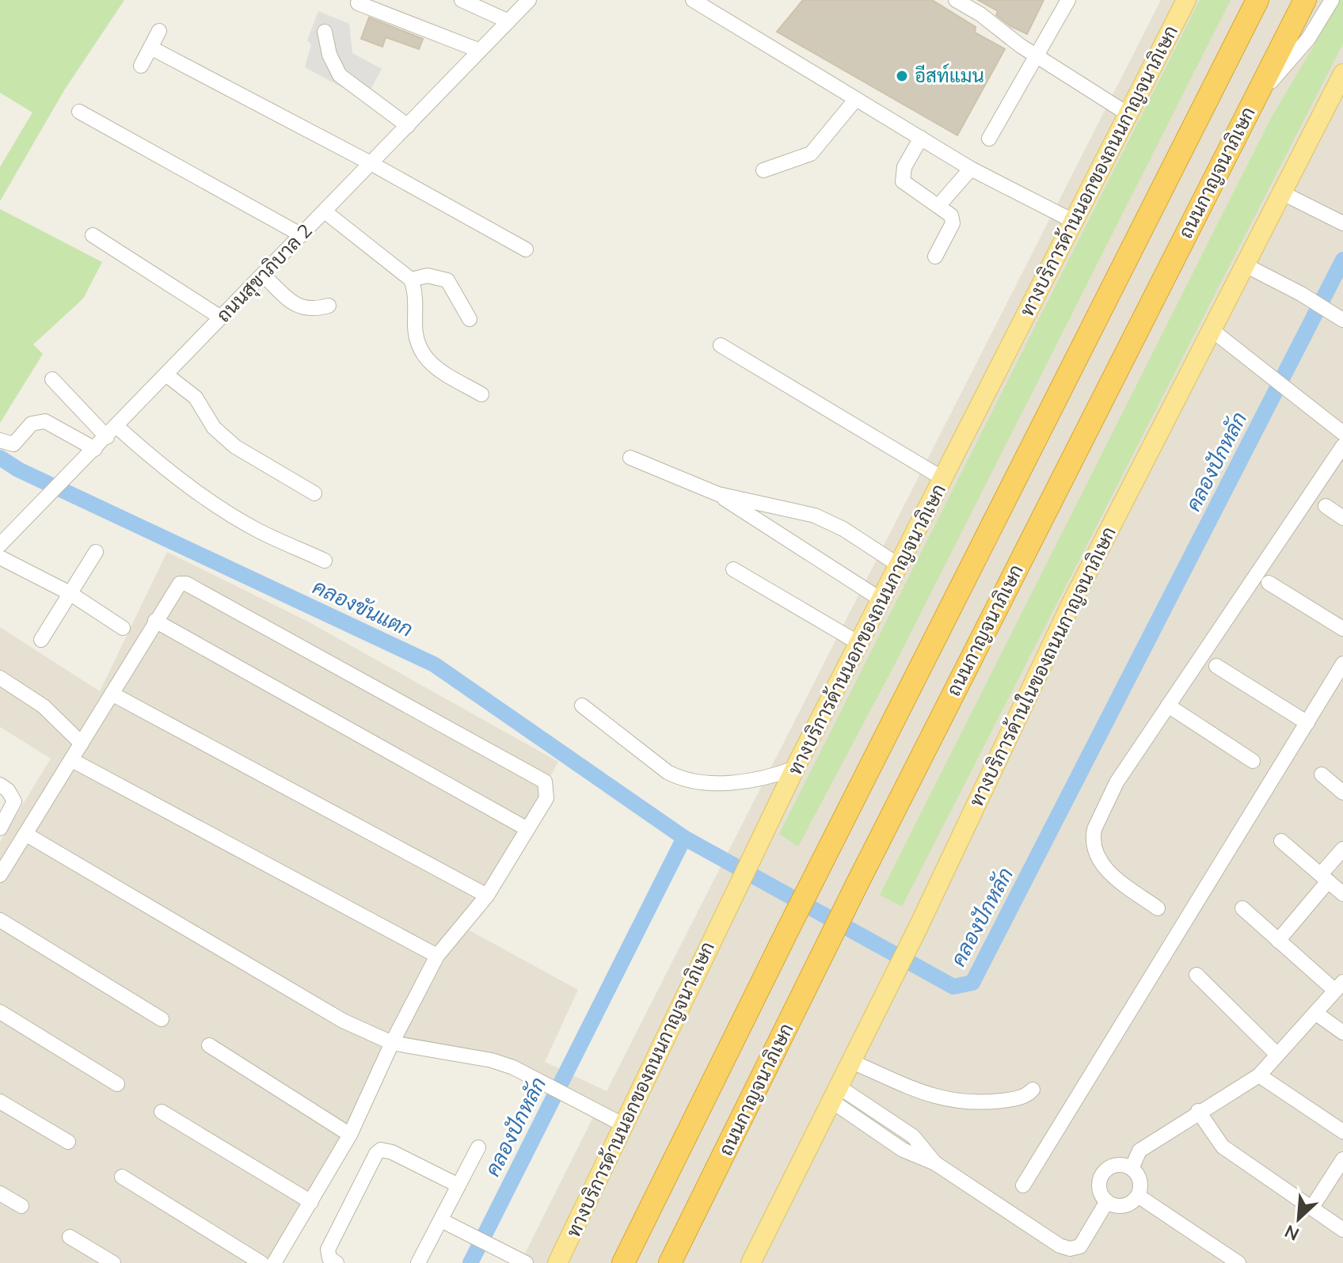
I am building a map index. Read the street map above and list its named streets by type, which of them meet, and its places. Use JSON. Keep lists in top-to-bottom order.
{
  "streets": {
    "highway": ["ถนนกาญจนาภิเษก"],
    "main road": ["ทางบริการด้านนอกของถนนกาญจนาภิเษก", "ทางบริการด้านในของถนนกาญจนาภิเษก"],
    "street": ["ถนนสุขาภิบาล 2"]
  },
  "water": ["คลองปักหลัก", "คลองขันแตก"],
  "places": ["อีสท์แมน"],
  "north": "bottom left"
}
